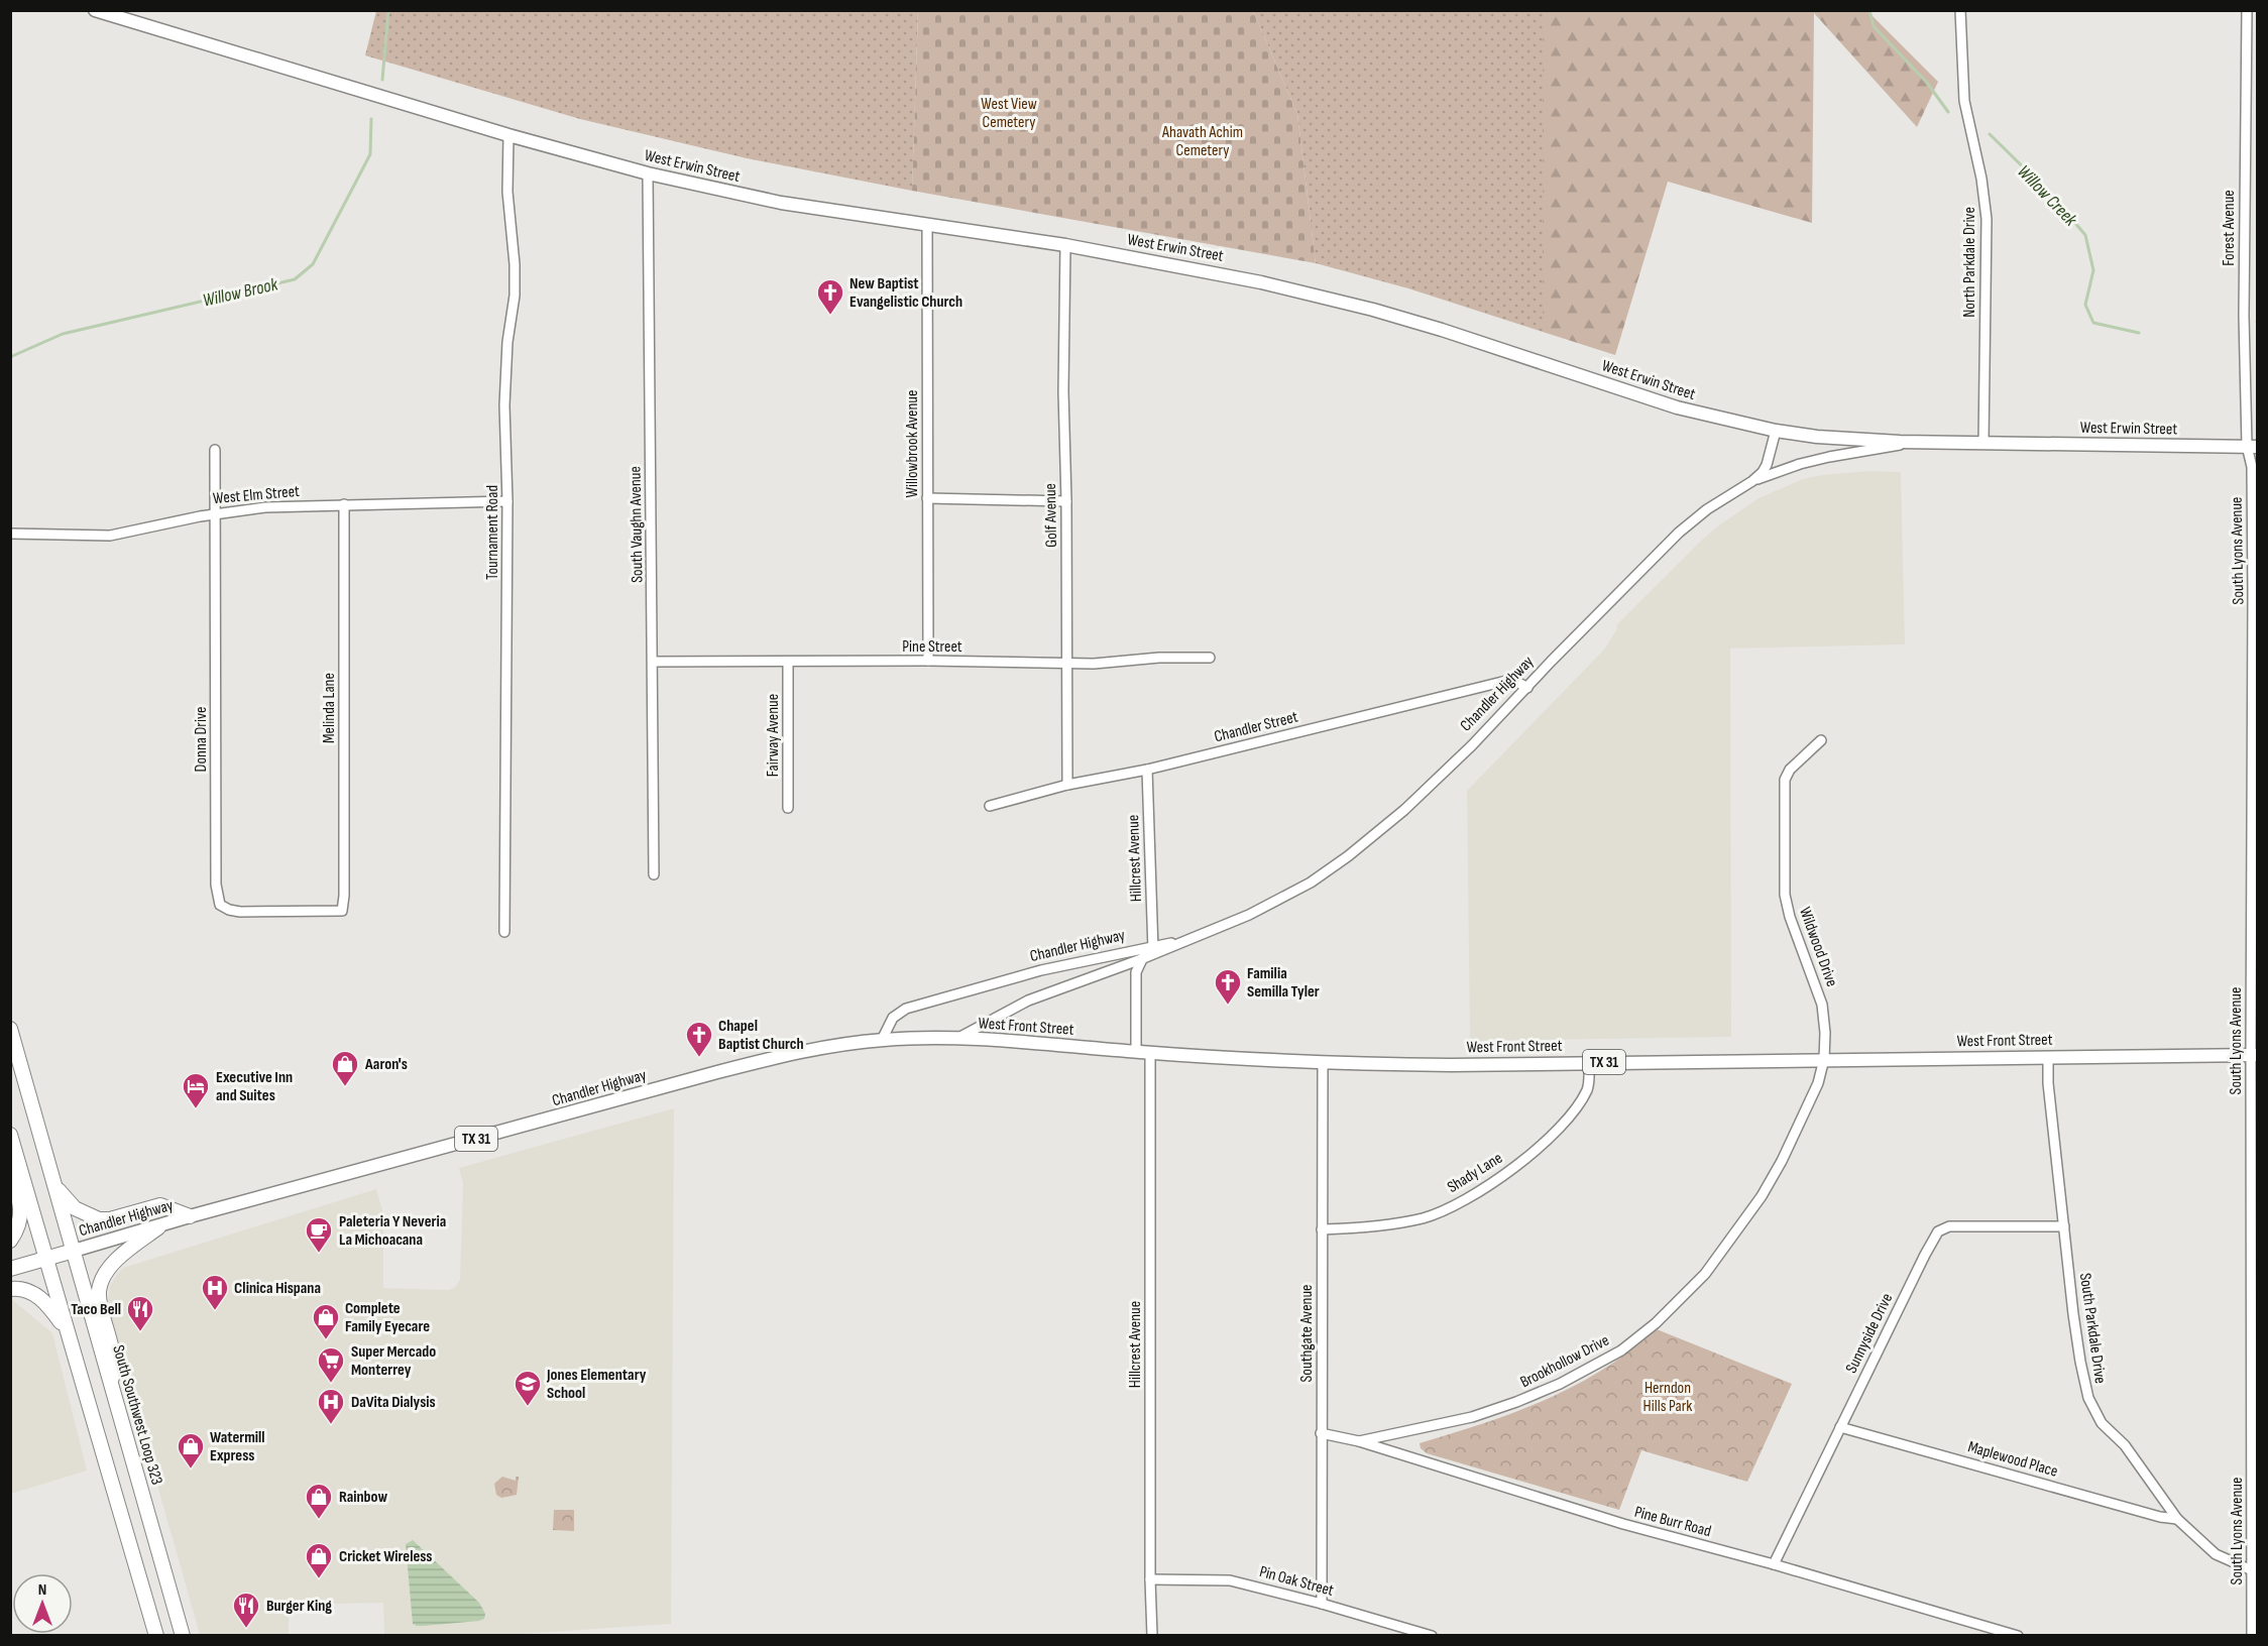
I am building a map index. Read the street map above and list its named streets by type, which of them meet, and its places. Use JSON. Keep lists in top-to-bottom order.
{
  "streets": {
    "highway": ["Chandler Highway", "TX 31", "South Southwest Loop 323"],
    "main road": ["West Erwin Street", "West Front Street"],
    "street": [
      "Forest Avenue",
      "North Parkdale Drive",
      "Willowbrook Avenue",
      "West Elm Street",
      "Golf Avenue",
      "South Vaughn Avenue",
      "Tournament Road",
      "South Lyons Avenue",
      "Pine Street",
      "Melinda Lane",
      "Chandler Street",
      "Fairway Avenue",
      "Donna Drive",
      "Hillcrest Avenue",
      "Wildwood Drive",
      "Shady Lane",
      "South Parkdale Drive",
      "Southgate Avenue",
      "Sunnyside Drive",
      "Brookhollow Drive",
      "Maplewood Place",
      "Pine Burr Road",
      "Pin Oak Street"
    ]
  },
  "crossings": [
    ["West Erwin Street", "Forest Avenue"],
    ["West Erwin Street", "North Parkdale Drive"],
    ["West Erwin Street", "Willowbrook Avenue"],
    ["West Erwin Street", "Golf Avenue"],
    ["West Erwin Street", "South Vaughn Avenue"],
    ["West Erwin Street", "Tournament Road"],
    ["West Erwin Street", "South Lyons Avenue"],
    ["West Erwin Street", "Chandler Highway"],
    ["Forest Avenue", "South Lyons Avenue"],
    ["Willowbrook Avenue", "Pine Street"],
    ["West Elm Street", "Tournament Road"],
    ["West Elm Street", "Melinda Lane"],
    ["West Elm Street", "Donna Drive"],
    ["Golf Avenue", "Pine Street"],
    ["Golf Avenue", "Chandler Street"],
    ["South Vaughn Avenue", "Pine Street"],
    ["South Lyons Avenue", "West Front Street"],
    ["South Lyons Avenue", "South Parkdale Drive"],
    ["Pine Street", "Fairway Avenue"],
    ["Chandler Highway", "Chandler Street"],
    ["Chandler Highway", "Hillcrest Avenue"],
    ["Chandler Highway", "West Front Street"],
    ["Chandler Highway", "South Southwest Loop 323"],
    ["Melinda Lane", "Donna Drive"],
    ["Chandler Street", "Hillcrest Avenue"],
    ["Hillcrest Avenue", "West Front Street"],
    ["Hillcrest Avenue", "Pin Oak Street"],
    ["Wildwood Drive", "West Front Street"],
    ["Wildwood Drive", "Brookhollow Drive"],
    ["West Front Street", "Shady Lane"],
    ["West Front Street", "South Parkdale Drive"],
    ["West Front Street", "Southgate Avenue"],
    ["Shady Lane", "Southgate Avenue"],
    ["South Parkdale Drive", "Sunnyside Drive"],
    ["South Parkdale Drive", "Maplewood Place"],
    ["Southgate Avenue", "Pine Burr Road"],
    ["Southgate Avenue", "Pin Oak Street"],
    ["Sunnyside Drive", "Maplewood Place"],
    ["Sunnyside Drive", "Pine Burr Road"],
    ["Brookhollow Drive", "Pine Burr Road"]
  ],
  "water": ["Willow Creek", "Willow Brook"],
  "parks": ["West View Cemetery", "Ahavath Achim Cemetery", "Herndon Hills Park"],
  "places": {
    "church": ["New Baptist Evangelistic Church", "Familia Semilla Tyler", "Chapel Baptist Church"],
    "shop": [
      "Aaron's",
      "Complete Family Eyecare",
      "Watermill Express",
      "Rainbow",
      "Cricket Wireless"
    ],
    "hotel": ["Executive Inn and Suites"],
    "cafe": ["Paleteria Y Neveria La Michoacana"],
    "hospital": ["Clinica Hispana", "DaVita Dialysis"],
    "restaurant": ["Taco Bell", "Burger King"],
    "supermarket": ["Super Mercado Monterrey"],
    "school or university": ["Jones Elementary School"]
  },
  "north": "top"
}
